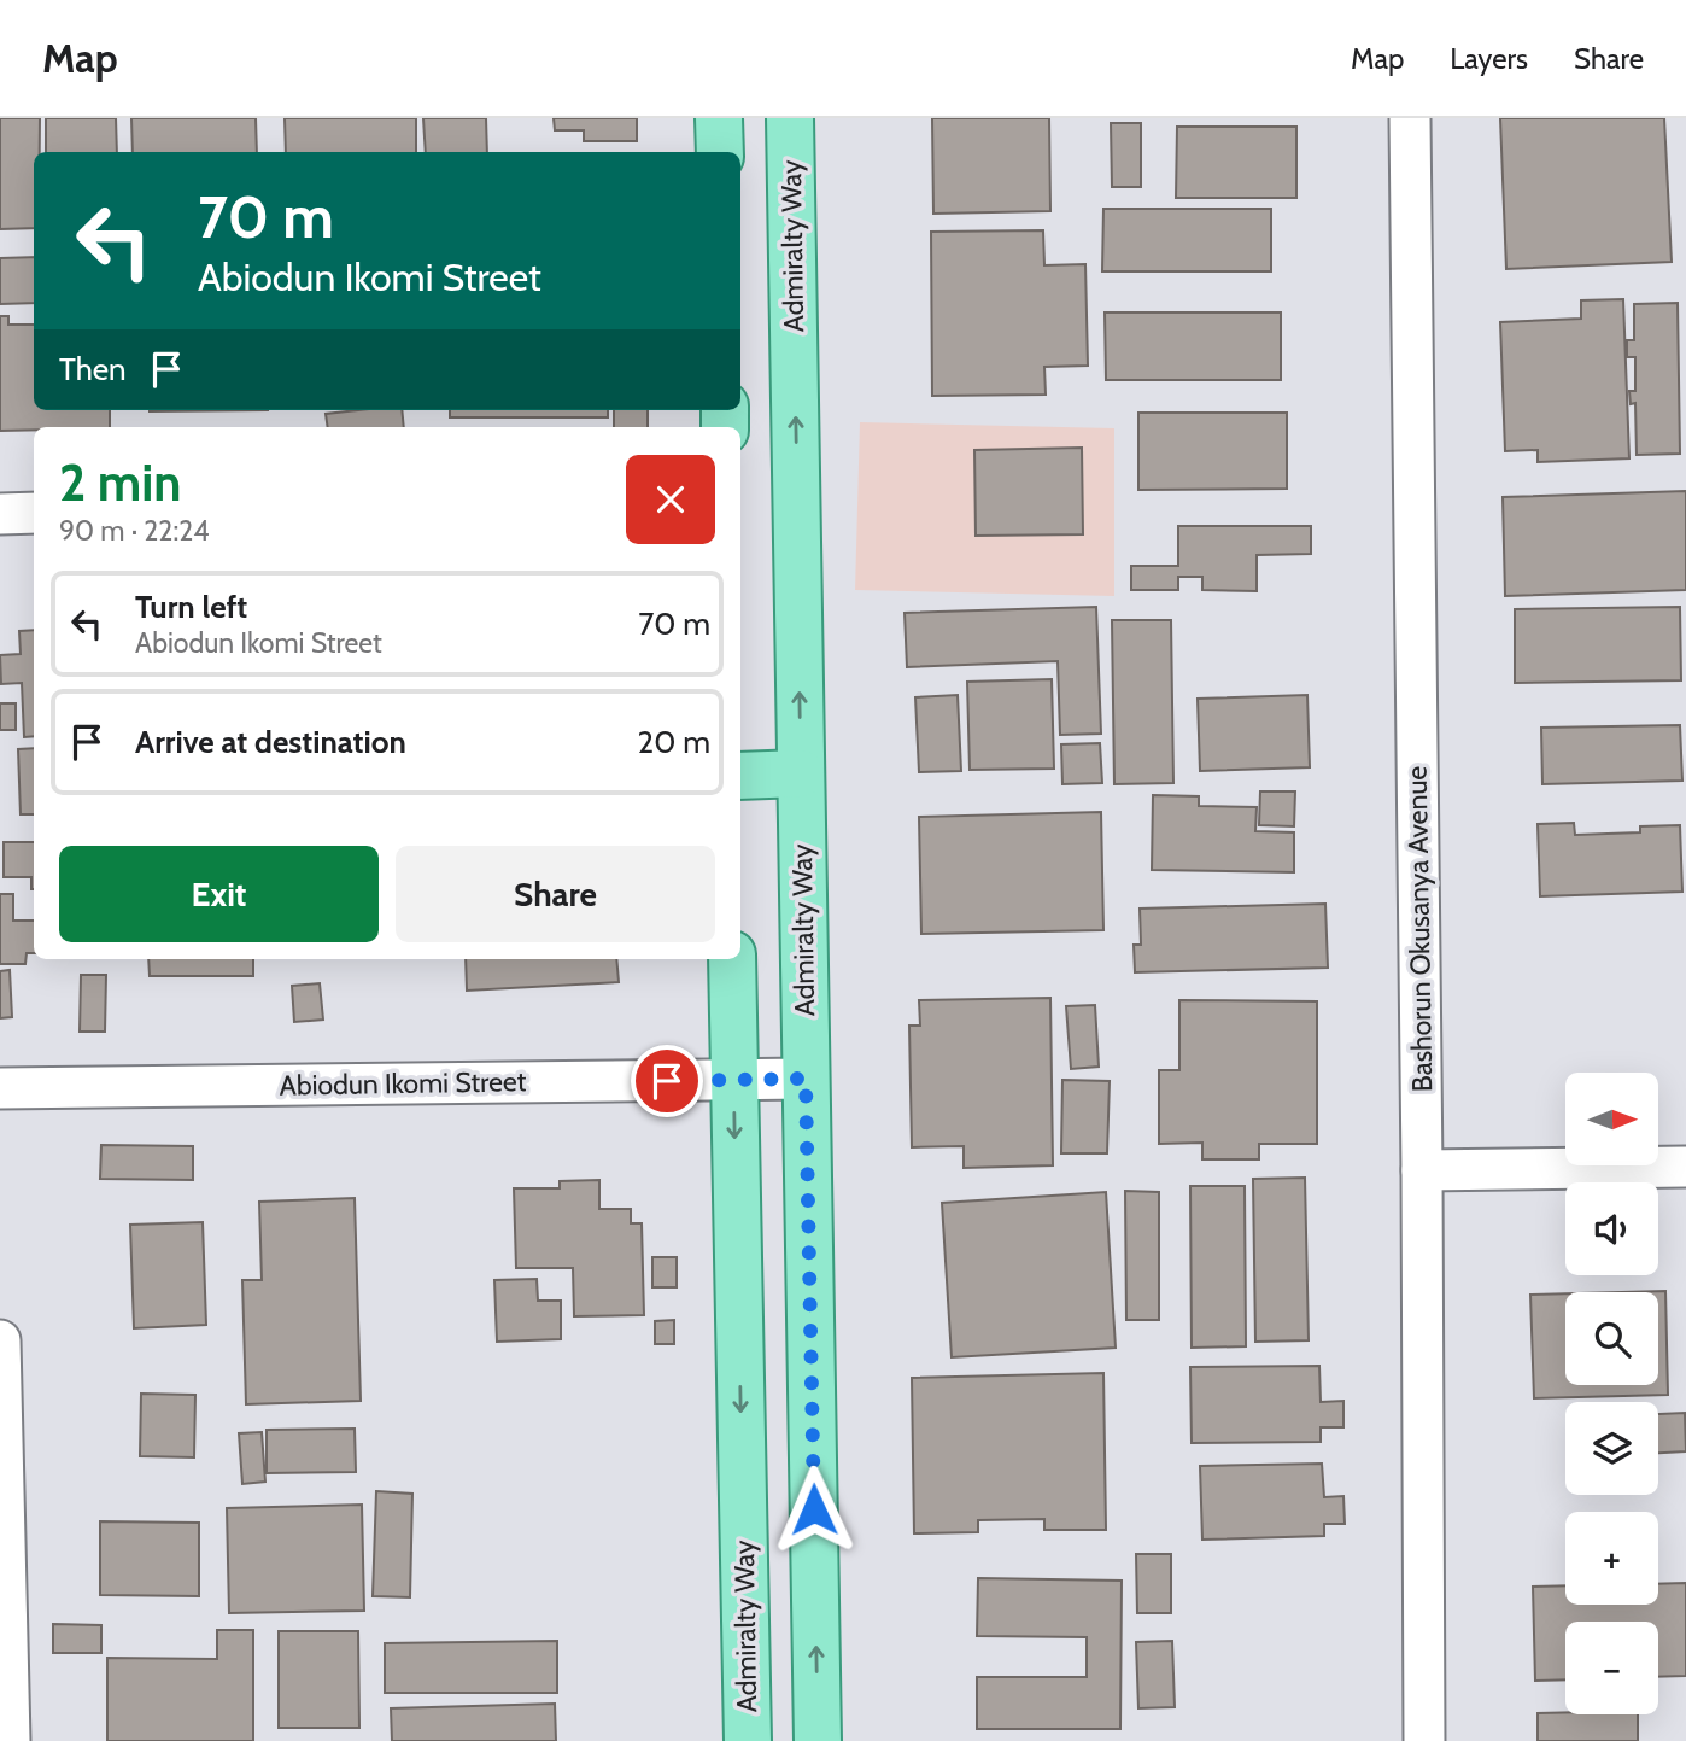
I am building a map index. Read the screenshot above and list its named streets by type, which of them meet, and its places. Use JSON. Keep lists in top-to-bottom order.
{
  "streets": {
    "main road": ["Admiralty Way"],
    "street": ["Bashorun Okusanya Avenue", "Abiodun Ikomi Street"]
  },
  "crossings": [
    ["Admiralty Way", "Abiodun Ikomi Street"]
  ],
  "north": "right",
  "page": {
    "header": "Map",
    "nav": ["Map", "Layers", "Share"],
    "turn": ["70 m", "Abiodun Ikomi Street"],
    "then": "Then",
    "heading": ["2 min", "90 m · 22:24"],
    "list": [
      {
        "name": "Turn left",
        "note": "Abiodun Ikomi Street",
        "value": "70 m"
      },
      {
        "name": "Arrive at destination",
        "value": "20 m"
      }
    ],
    "buttons": ["Exit", "Share"],
    "map_buttons": ["+", "−"]
  }
}
